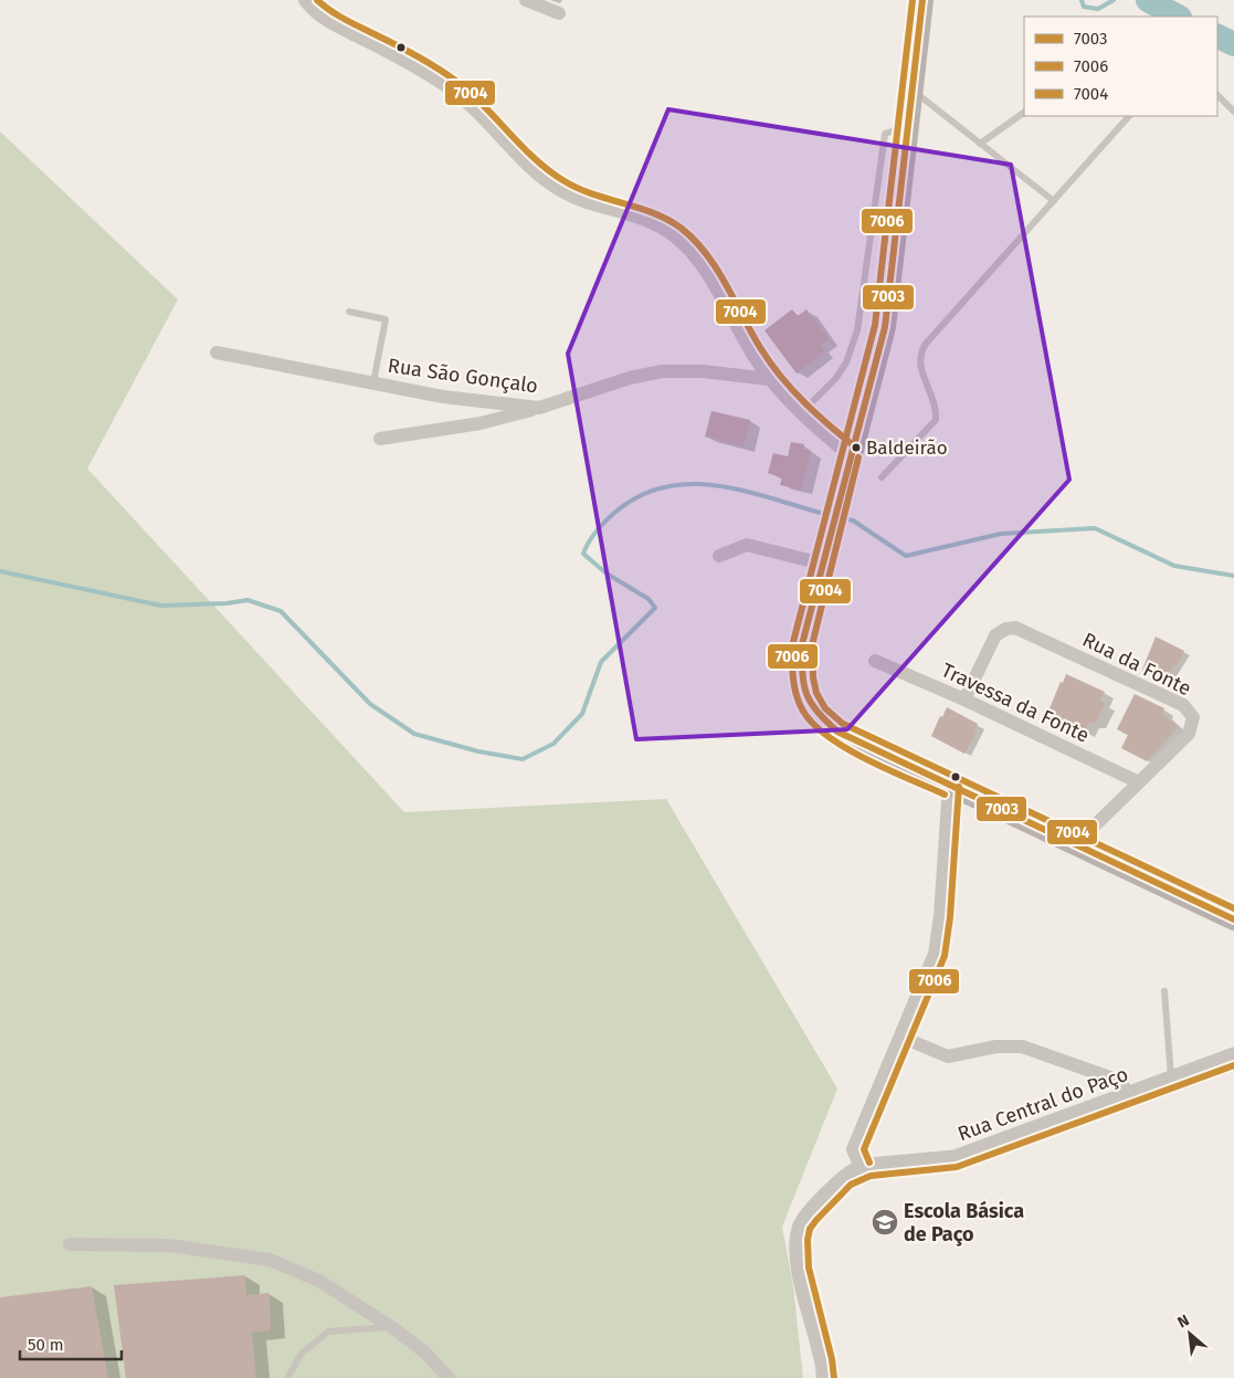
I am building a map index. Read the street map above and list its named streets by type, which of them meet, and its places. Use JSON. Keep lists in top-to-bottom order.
{
  "streets": {
    "street": [
      "Rua São Gonçalo",
      "Rua da Fonte",
      "Travessa da Fonte",
      "Rua Central do Paço"
    ]
  },
  "crossings": [
    ["Rua da Fonte", "Travessa da Fonte"]
  ],
  "places": {
    "other": ["Baldeirão"],
    "school or university": ["Escola Básica de Paço"]
  },
  "lines": ["transit line 7003", "transit line 7006", "transit line 7004"],
  "legend": ["7003", "7006", "7004"],
  "scale_bar": "50 m",
  "north": "top left"
}
